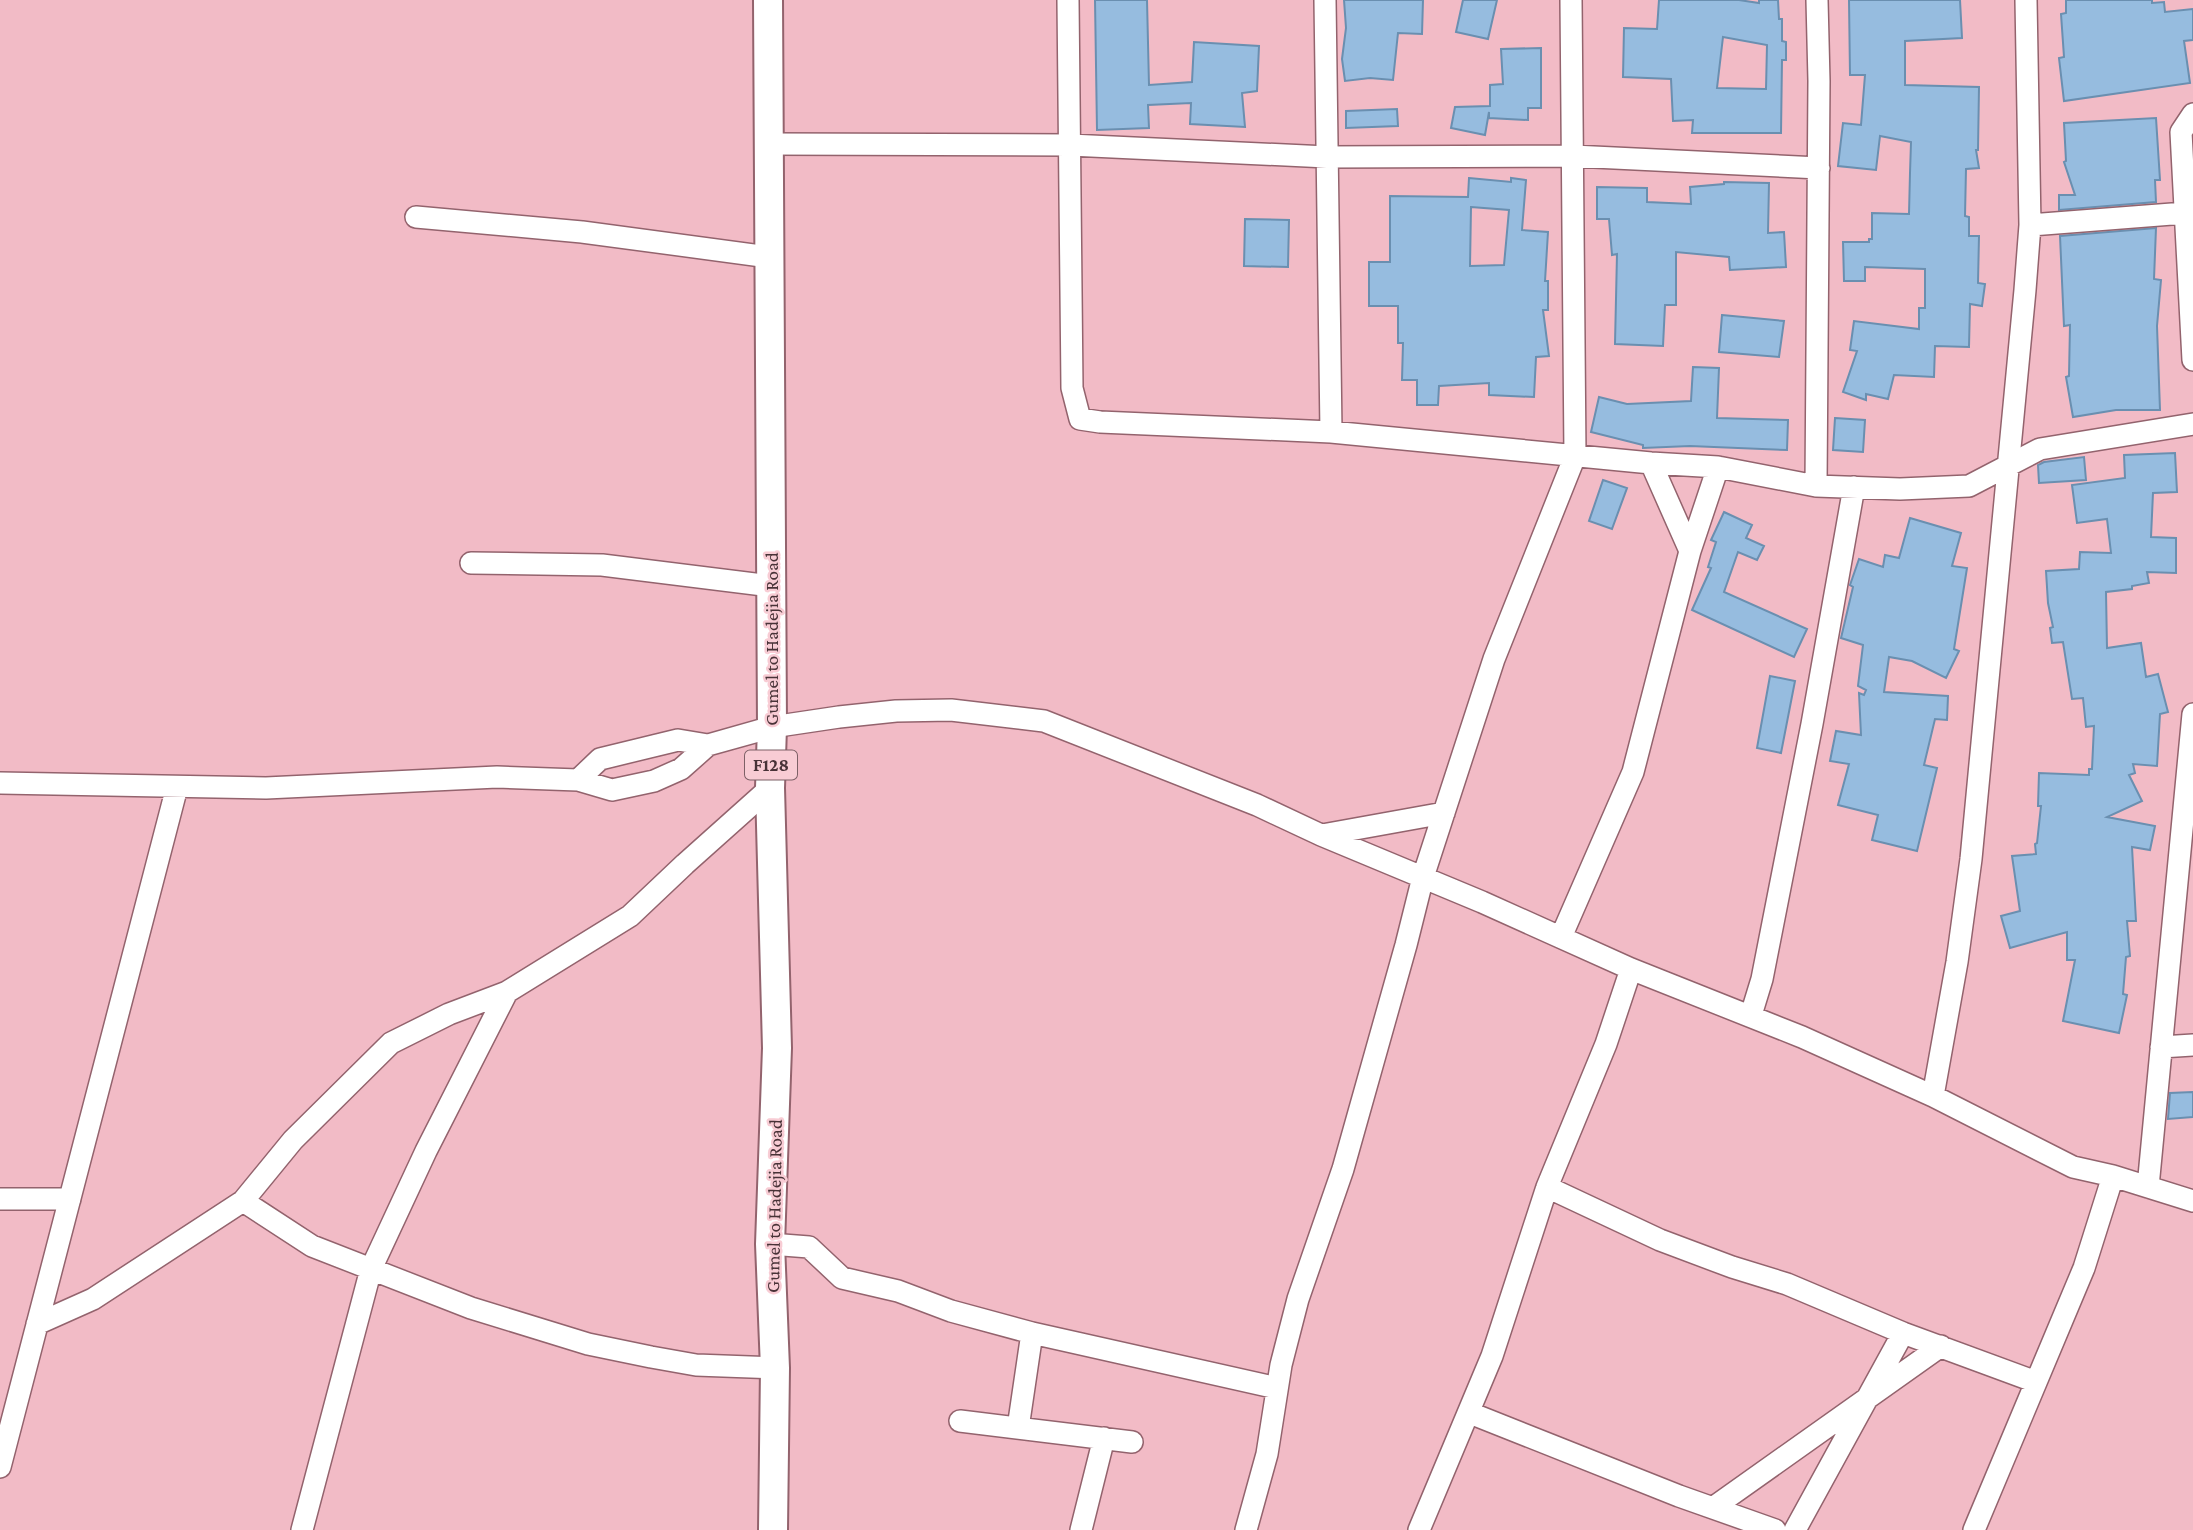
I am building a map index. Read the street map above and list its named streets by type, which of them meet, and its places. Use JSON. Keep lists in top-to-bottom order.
{
  "streets": {
    "main road": ["Gumel to Hadejia Road", "F128"]
  }
}
